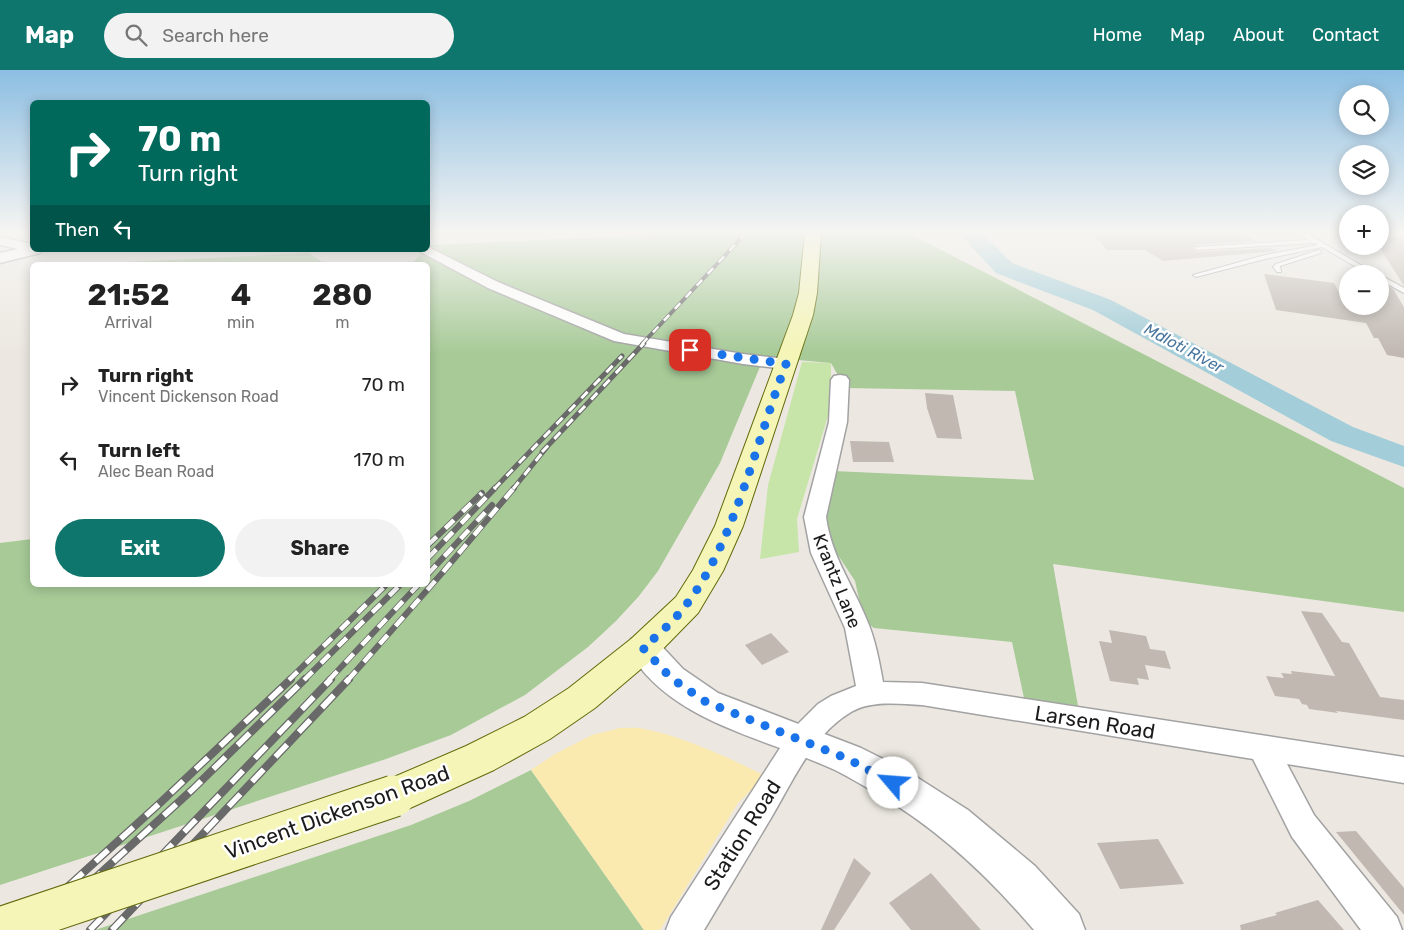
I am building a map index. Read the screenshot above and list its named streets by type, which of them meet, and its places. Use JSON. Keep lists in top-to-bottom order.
{
  "streets": {
    "main road": ["Vincent Dickenson Road"],
    "street": ["Krantz Lane", "Larsen Road", "Station Road"]
  },
  "crossings": [
    ["Krantz Lane", "Larsen Road"],
    ["Larsen Road", "Station Road"]
  ],
  "water": ["Mdloti River"],
  "page": {
    "header": "Map",
    "search": "Search here",
    "nav": [
      "Home",
      "Map",
      "About",
      "Contact"
    ],
    "map_buttons": ["+", "−"],
    "turn": ["70 m", "Turn right"],
    "then": "Then",
    "eta": [
      "21:52",
      "Arrival",
      "4",
      "min",
      "280",
      "m"
    ],
    "list": [
      {
        "name": "Turn right",
        "note": "Vincent Dickenson Road",
        "value": "70 m"
      },
      {
        "name": "Turn left",
        "note": "Alec Bean Road",
        "value": "170 m"
      }
    ],
    "buttons": ["Exit", "Share"]
  }
}
